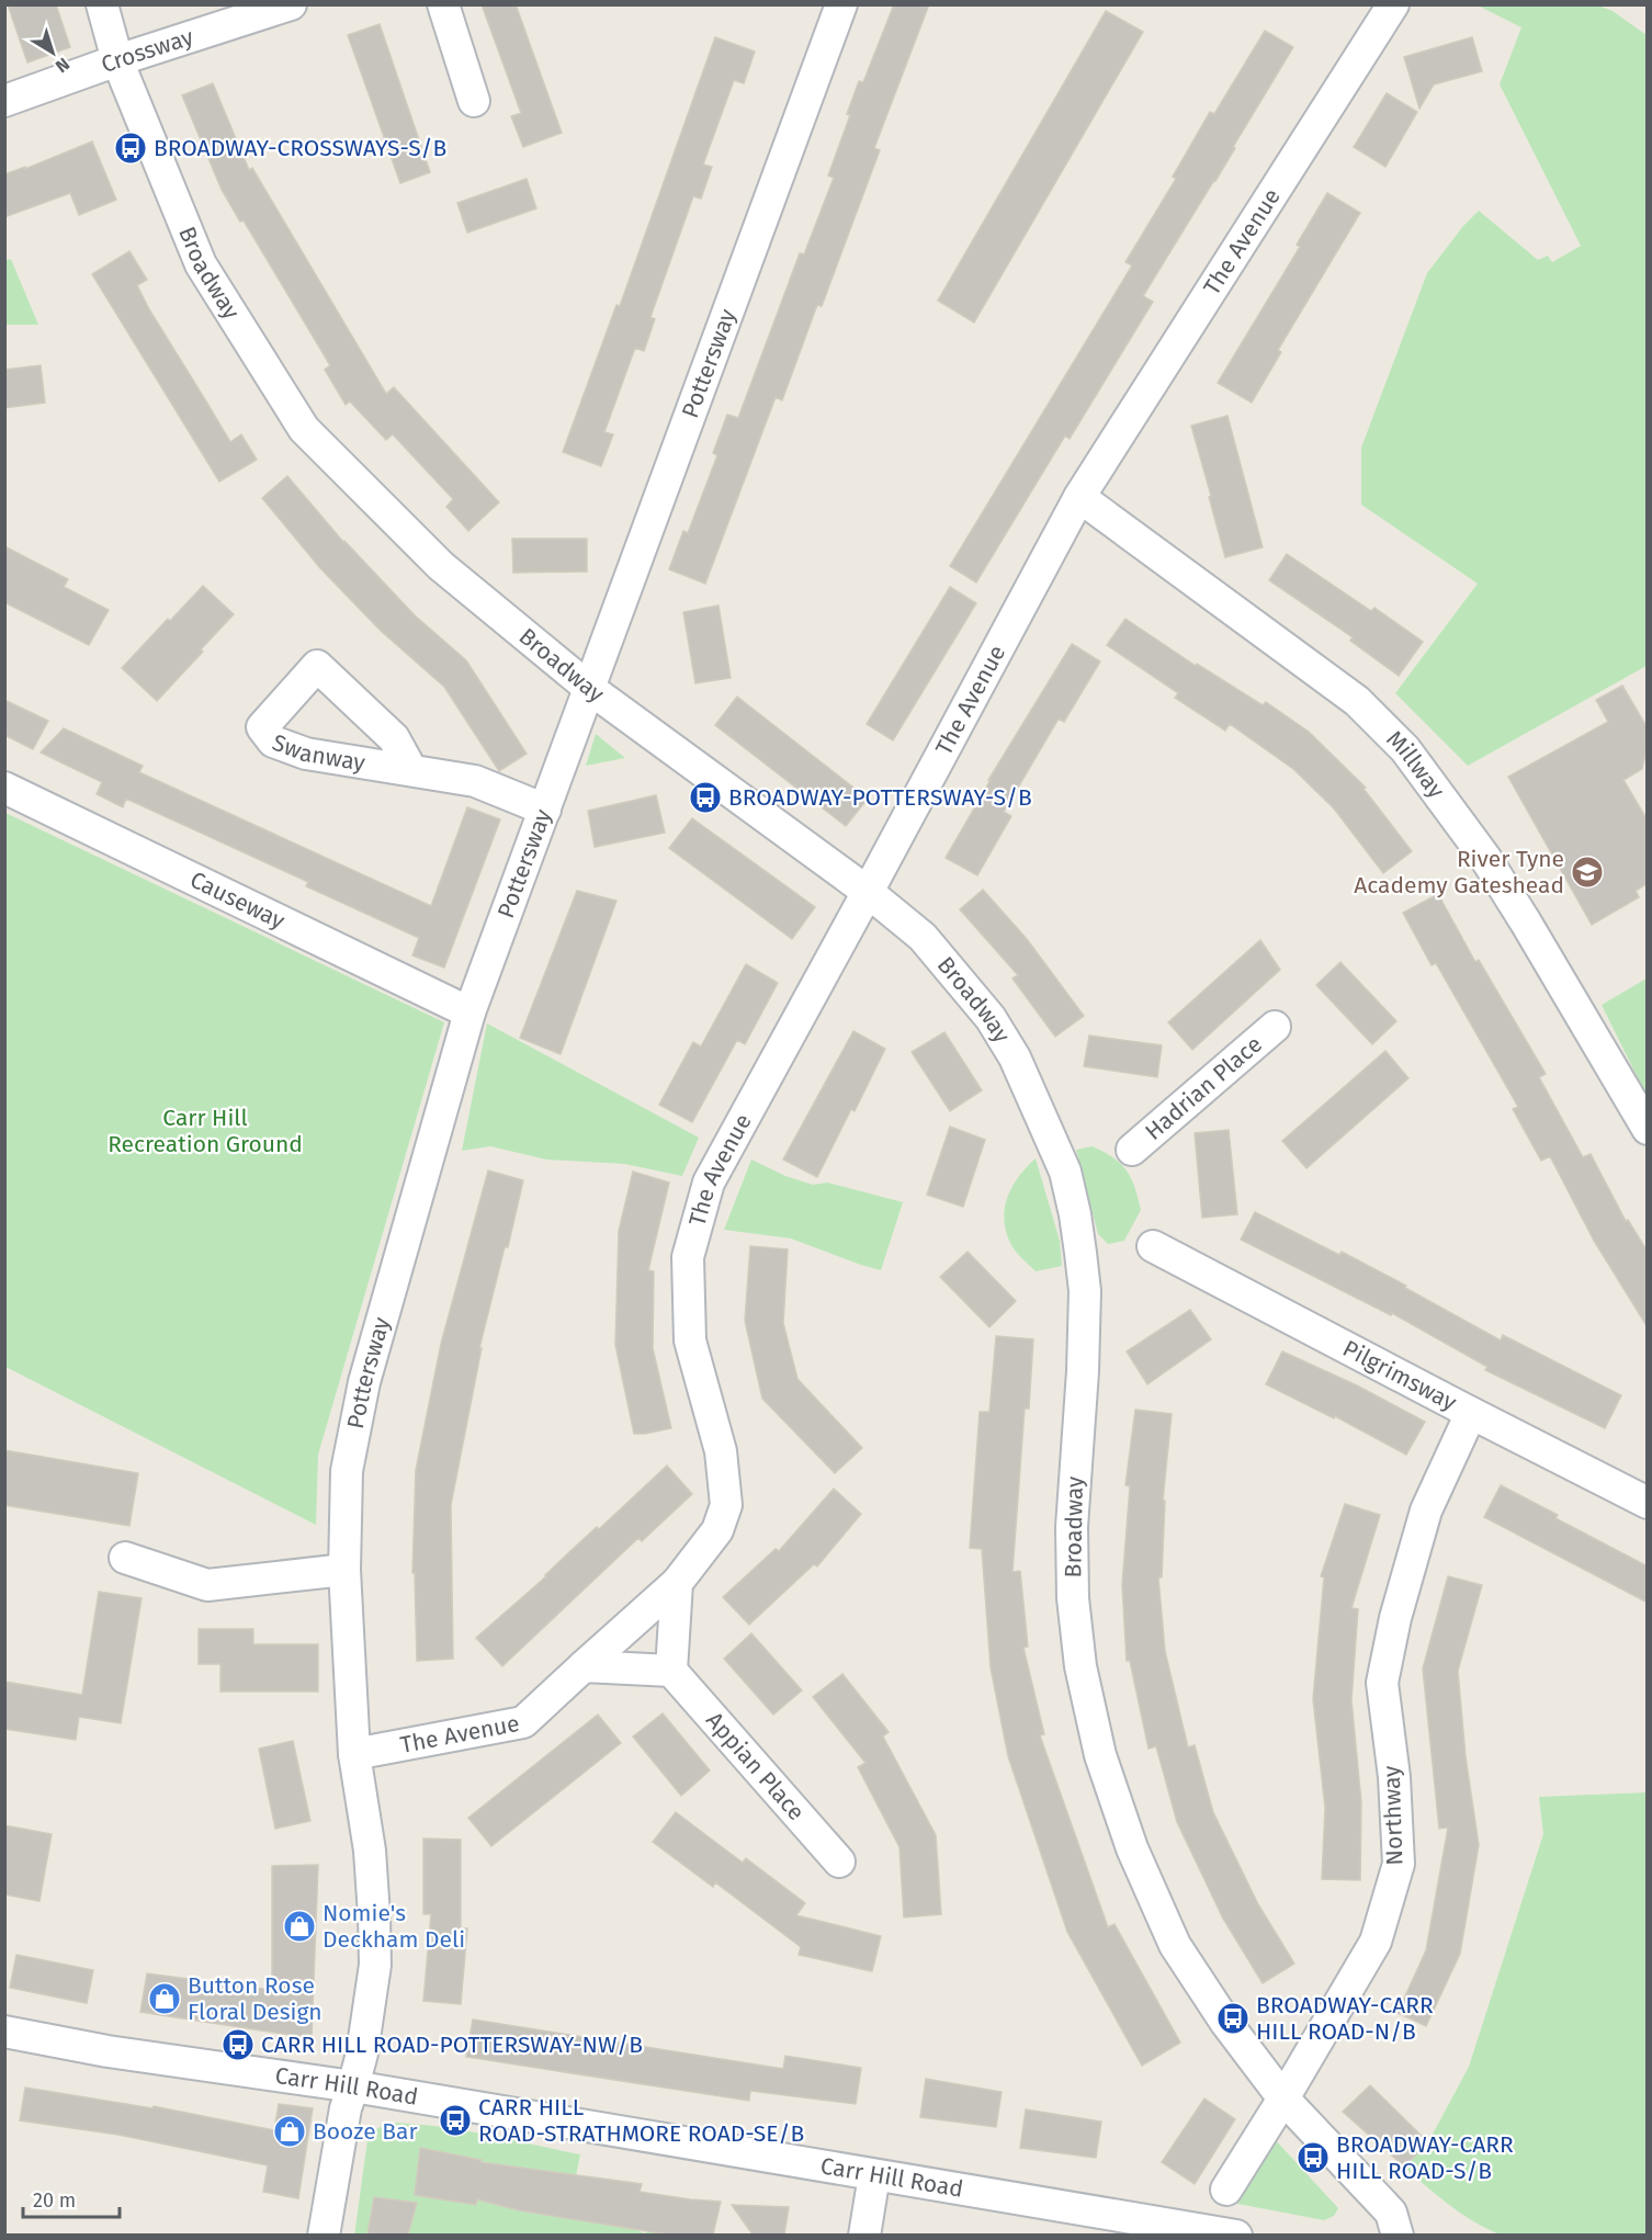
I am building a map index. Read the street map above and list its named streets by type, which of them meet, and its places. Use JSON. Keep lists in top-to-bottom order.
{
  "streets": {
    "street": [
      "Crossway",
      "The Avenue",
      "Broadway",
      "Pottersway",
      "Millway",
      "Causeway",
      "Hadrian Place",
      "Pilgrimsway",
      "Appian Place",
      "Northway",
      "Carr Hill Road"
    ]
  },
  "crossings": [
    ["Crossway", "Broadway"],
    ["The Avenue", "Broadway"],
    ["The Avenue", "Pottersway"],
    ["The Avenue", "Millway"],
    ["Broadway", "Pottersway"],
    ["Broadway", "Northway"],
    ["Pottersway", "Causeway"],
    ["Pottersway", "Carr Hill Road"],
    ["Pilgrimsway", "Northway"]
  ],
  "parks": ["Carr Hill Recreation Ground"],
  "places": {
    "bus stop": [
      "BROADWAY-CROSSWAYS-S/B",
      "BROADWAY-POTTERSWAY-S/B",
      "BROADWAY-CARR HILL ROAD-N/B",
      "CARR HILL ROAD-POTTERSWAY-NW/B",
      "CARR HILL ROAD-STRATHMORE ROAD-SE/B",
      "BROADWAY-CARR HILL ROAD-S/B"
    ],
    "school or university": ["River Tyne Academy Gateshead"],
    "shop": ["Nomie's Deckham Deli", "Button Rose Floral Design", "Booze Bar"]
  },
  "scale_bar": "20 m",
  "north": "bottom right"
}
